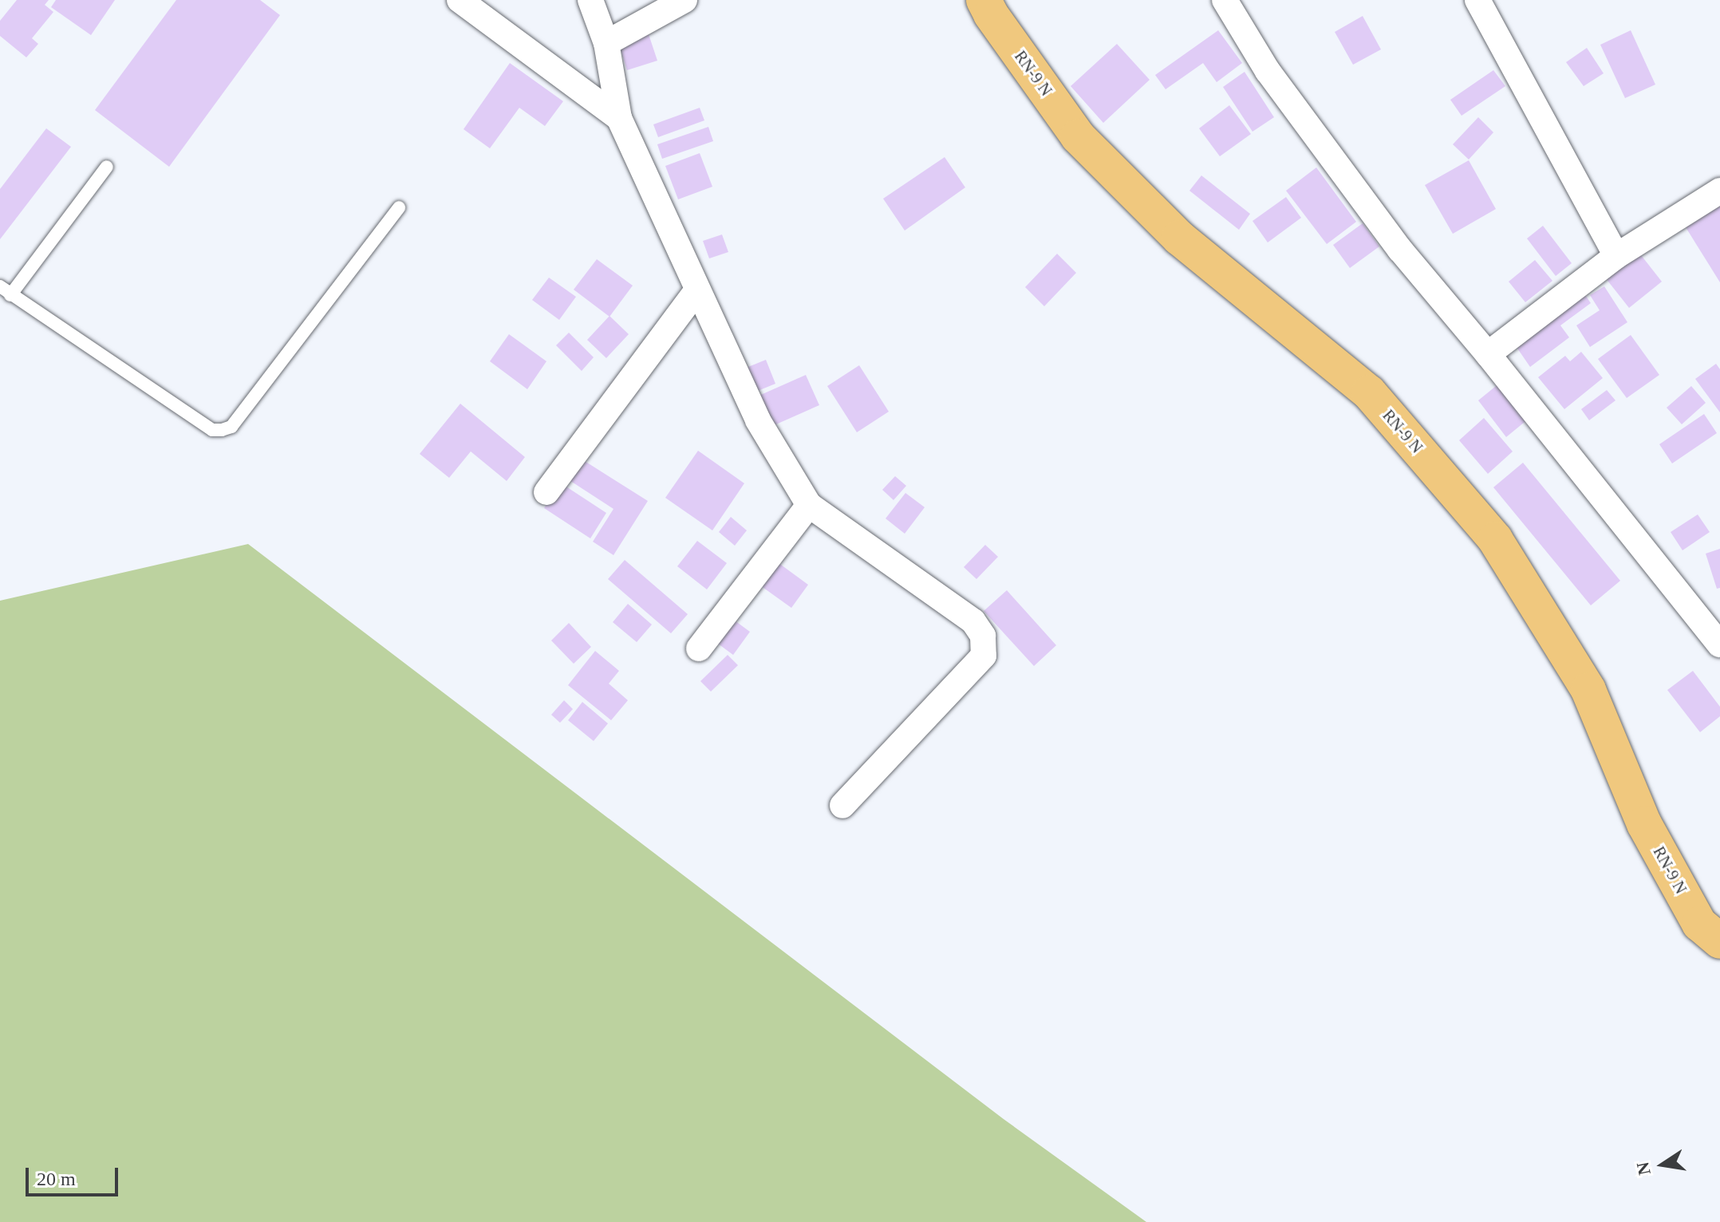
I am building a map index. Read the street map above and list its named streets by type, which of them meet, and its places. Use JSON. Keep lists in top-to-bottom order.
{
  "streets": {
    "main road": ["RN-9 N"]
  },
  "scale_bar": "20 m",
  "north": "left"
}
